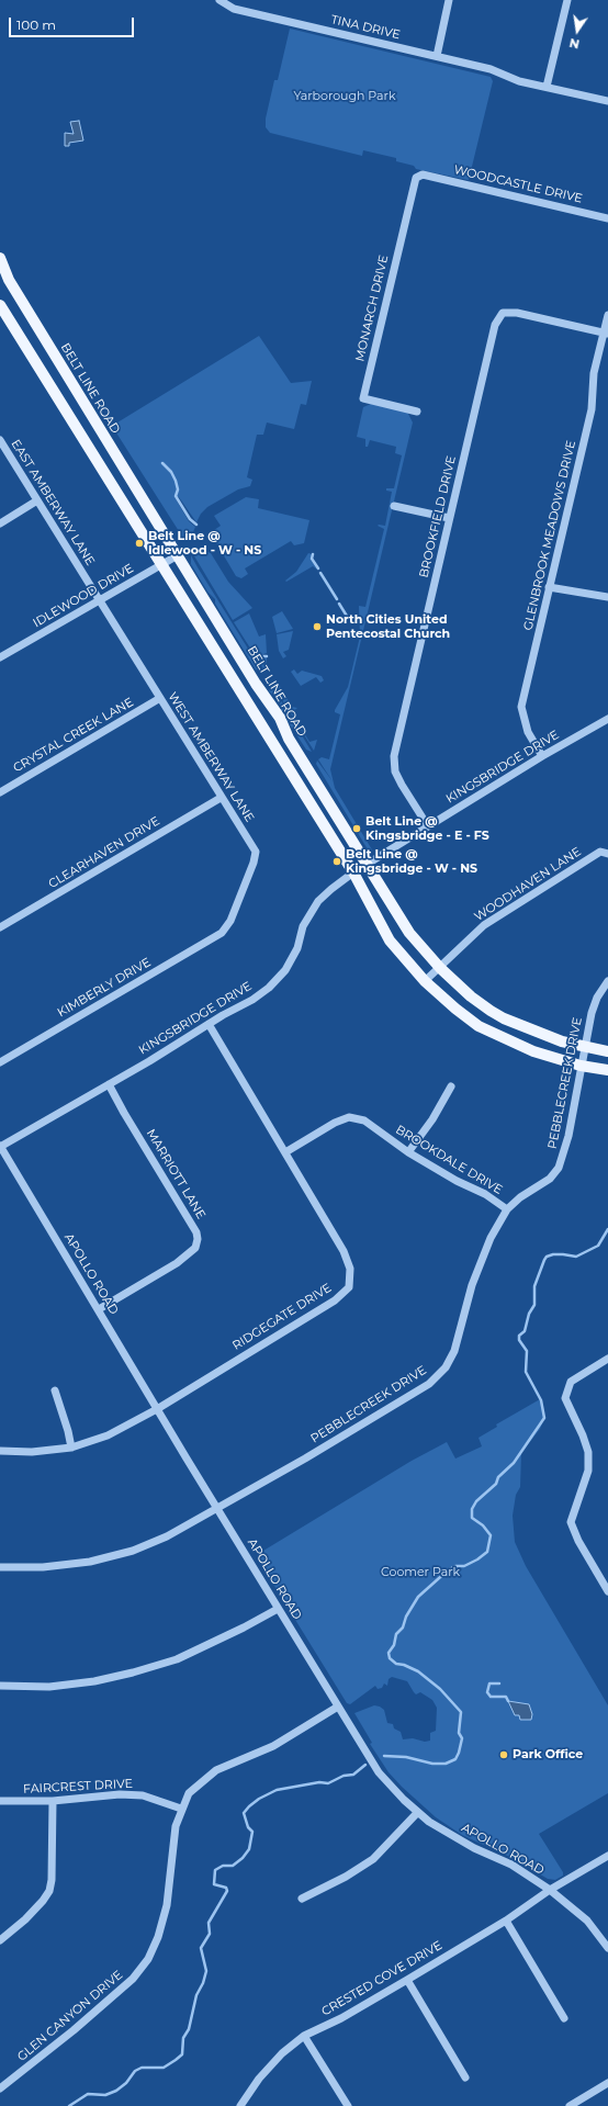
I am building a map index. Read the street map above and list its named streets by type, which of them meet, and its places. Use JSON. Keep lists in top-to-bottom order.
{
  "streets": {
    "main road": ["BELT LINE ROAD"],
    "street": [
      "TINA DRIVE",
      "WOODCASTLE DRIVE",
      "MONARCH DRIVE",
      "EAST AMBERWAY LANE",
      "BROOKFIELD DRIVE",
      "GLENBROOK MEADOWS DRIVE",
      "IDLEWOOD DRIVE",
      "CRYSTAL CREEK LANE",
      "WEST AMBERWAY LANE",
      "KINGSBRIDGE DRIVE",
      "CLEARHAVEN DRIVE",
      "WOODHAVEN LANE",
      "KIMBERLY DRIVE",
      "PEBBLECREEK DRIVE",
      "BROOKDALE DRIVE",
      "MARRIOTT LANE",
      "APOLLO ROAD",
      "RIDGEGATE DRIVE",
      "FAIRCREST DRIVE",
      "CRESTED COVE DRIVE",
      "GLEN CANYON DRIVE"
    ]
  },
  "crossings": [
    ["WOODCASTLE DRIVE", "MONARCH DRIVE"],
    ["BELT LINE ROAD", "IDLEWOOD DRIVE"],
    ["BELT LINE ROAD", "KINGSBRIDGE DRIVE"],
    ["BELT LINE ROAD", "WOODHAVEN LANE"],
    ["BELT LINE ROAD", "PEBBLECREEK DRIVE"],
    ["EAST AMBERWAY LANE", "IDLEWOOD DRIVE"],
    ["EAST AMBERWAY LANE", "WEST AMBERWAY LANE"],
    ["BROOKFIELD DRIVE", "GLENBROOK MEADOWS DRIVE"],
    ["BROOKFIELD DRIVE", "KINGSBRIDGE DRIVE"],
    ["GLENBROOK MEADOWS DRIVE", "KINGSBRIDGE DRIVE"],
    ["IDLEWOOD DRIVE", "WEST AMBERWAY LANE"],
    ["CRYSTAL CREEK LANE", "WEST AMBERWAY LANE"],
    ["WEST AMBERWAY LANE", "CLEARHAVEN DRIVE"],
    ["WEST AMBERWAY LANE", "KIMBERLY DRIVE"],
    ["KINGSBRIDGE DRIVE", "MARRIOTT LANE"],
    ["KINGSBRIDGE DRIVE", "APOLLO ROAD"],
    ["KINGSBRIDGE DRIVE", "RIDGEGATE DRIVE"],
    ["PEBBLECREEK DRIVE", "BROOKDALE DRIVE"],
    ["PEBBLECREEK DRIVE", "APOLLO ROAD"],
    ["BROOKDALE DRIVE", "RIDGEGATE DRIVE"],
    ["MARRIOTT LANE", "APOLLO ROAD"],
    ["APOLLO ROAD", "RIDGEGATE DRIVE"],
    ["APOLLO ROAD", "CRESTED COVE DRIVE"],
    ["APOLLO ROAD", "GLEN CANYON DRIVE"],
    ["FAIRCREST DRIVE", "GLEN CANYON DRIVE"]
  ],
  "parks": ["Yarborough Park", "Coomer Park"],
  "places": [
    "Belt Line @ Idlewood - W - NS",
    "North Cities United Pentecostal Church",
    "Belt Line @ Kingsbridge - E - FS",
    "Belt Line @ Kingsbridge - W - NS",
    "Park Office"
  ],
  "scale_bar": "100 m",
  "north": "bottom"
}
